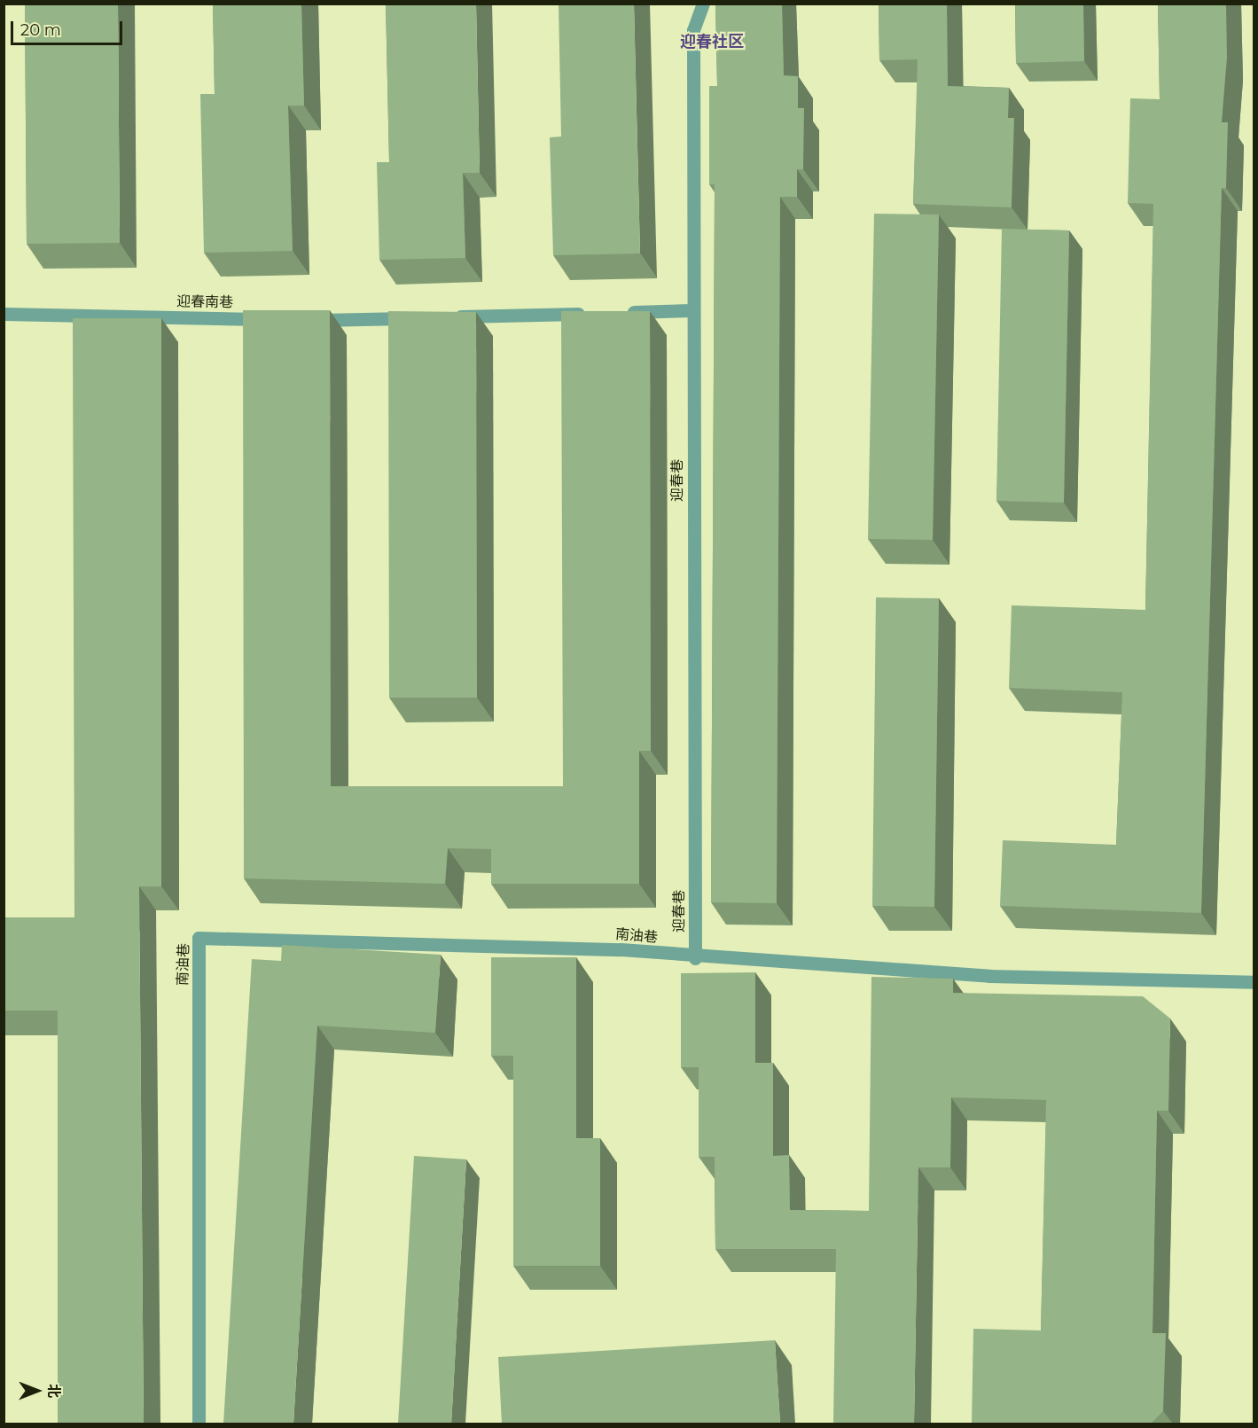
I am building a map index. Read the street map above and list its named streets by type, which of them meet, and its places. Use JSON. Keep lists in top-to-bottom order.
{
  "streets": {
    "street": ["迎春南巷", "迎春巷", "南油巷"]
  },
  "crossings": [
    ["迎春巷", "南油巷"]
  ],
  "districts": ["迎春社区"],
  "scale_bar": "20 m",
  "north": "right"
}
